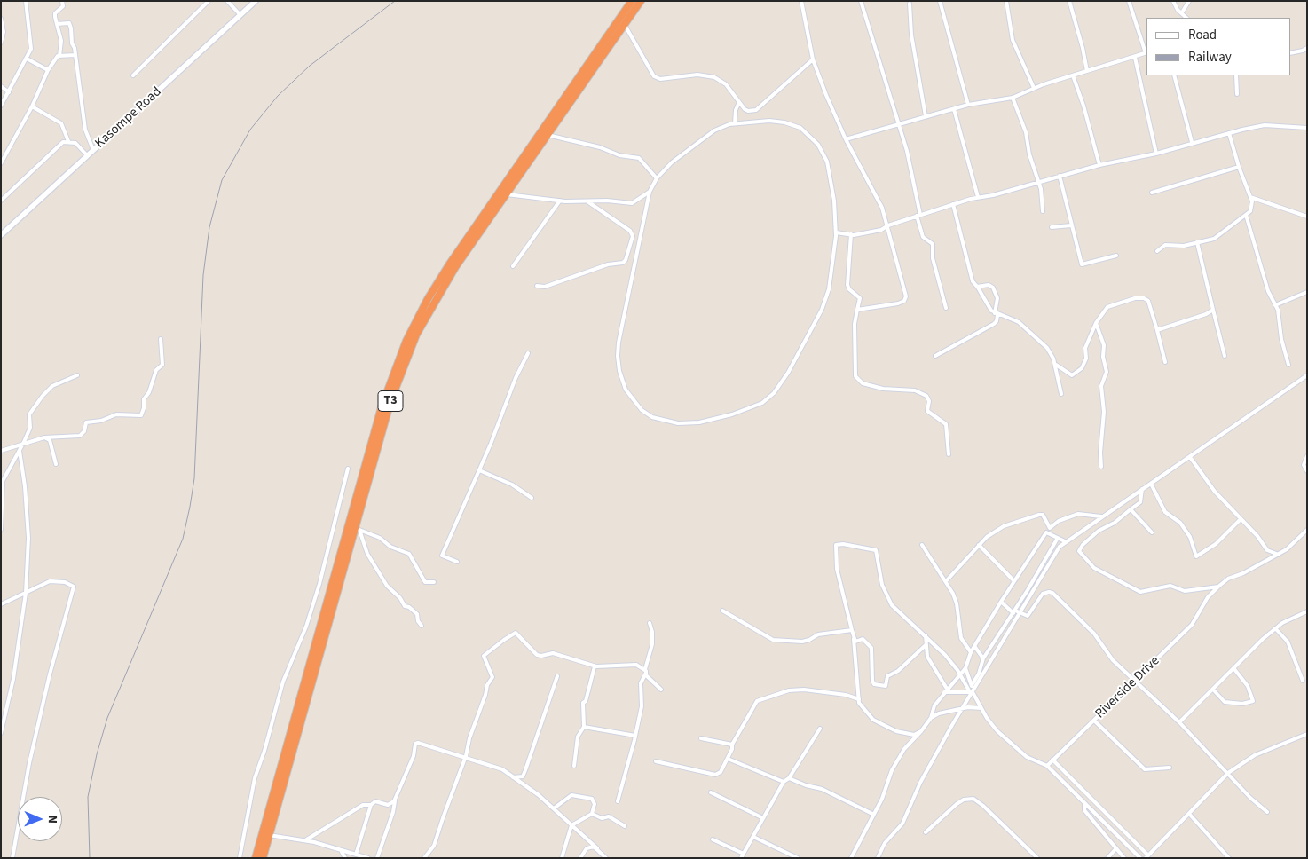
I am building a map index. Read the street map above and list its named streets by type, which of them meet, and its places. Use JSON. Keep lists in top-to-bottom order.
{
  "streets": {
    "highway": ["T3"],
    "street": ["Kasompe Road", "Riverside Drive"]
  },
  "legend": ["Road", "Railway"],
  "north": "right"
}
